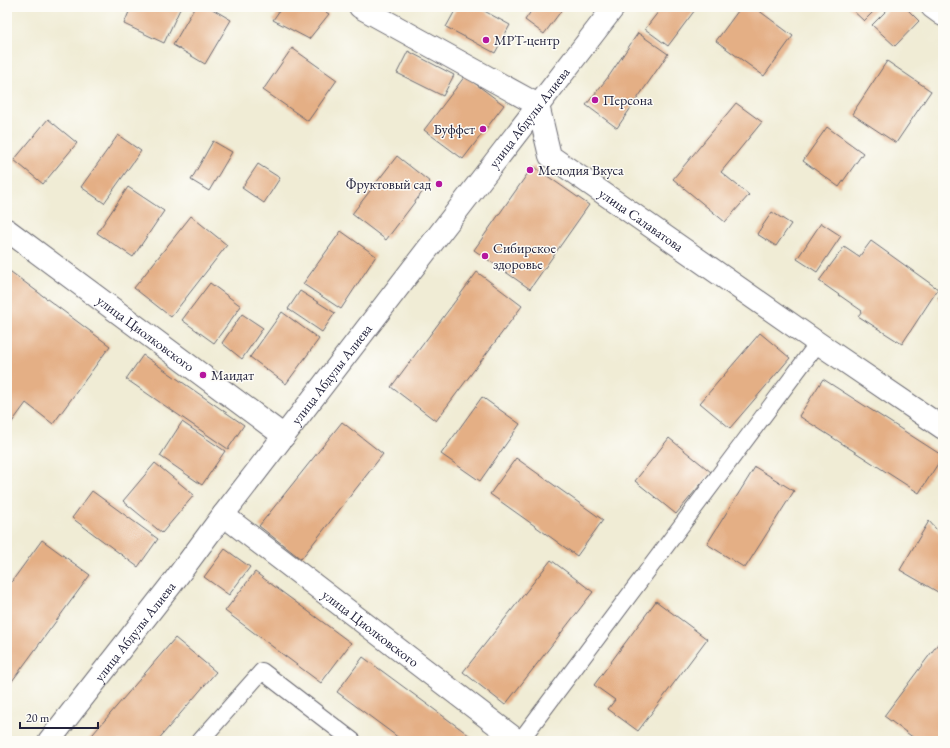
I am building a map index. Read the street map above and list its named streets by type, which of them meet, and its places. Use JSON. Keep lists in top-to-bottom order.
{
  "streets": {
    "street": ["улица Абдулы Алиева", "улица Салаватова", "улица Циолковского"]
  },
  "crossings": [
    ["улица Абдулы Алиева", "улица Салаватова"],
    ["улица Абдулы Алиева", "улица Циолковского"]
  ],
  "places": [
    "МРТ-центр",
    "Персона",
    "Буффет",
    "Мелодия Вкуса",
    "Фруктовый сад",
    "Сибирское здоровье",
    "Маидат"
  ],
  "scale_bar": "20 m"
}
